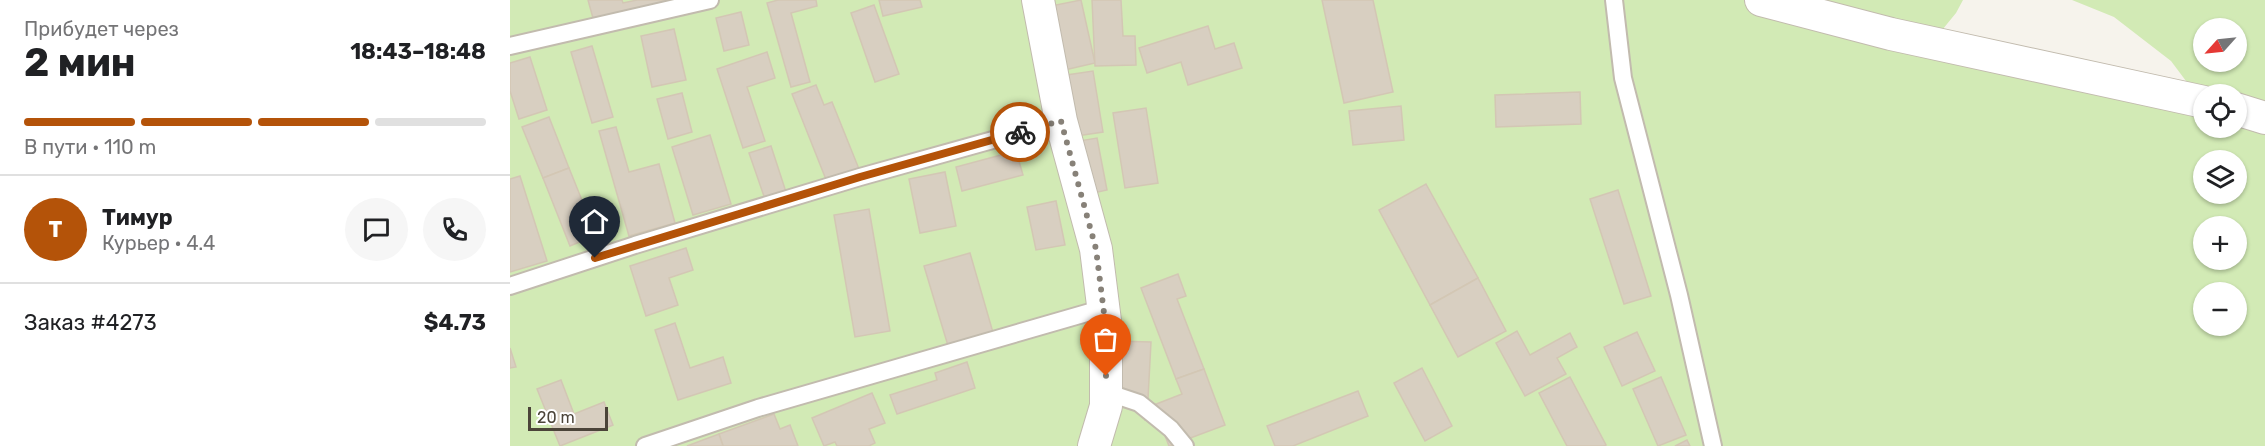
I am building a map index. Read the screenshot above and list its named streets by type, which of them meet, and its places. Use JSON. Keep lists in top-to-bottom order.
{
  "scale_bar": "20 m",
  "north": "bottom left",
  "page": {
    "heading": ["2 мин", "Прибудет через", "18:43–18:48"],
    "panel": [
      "Тимур",
      "Курьер · 4.4",
      "Заказ #4273",
      "$4.73"
    ],
    "map_buttons": ["+", "−"],
    "bar": "В пути · 110 m",
    "round": "Т",
    "scale": "20 m"
  }
}
